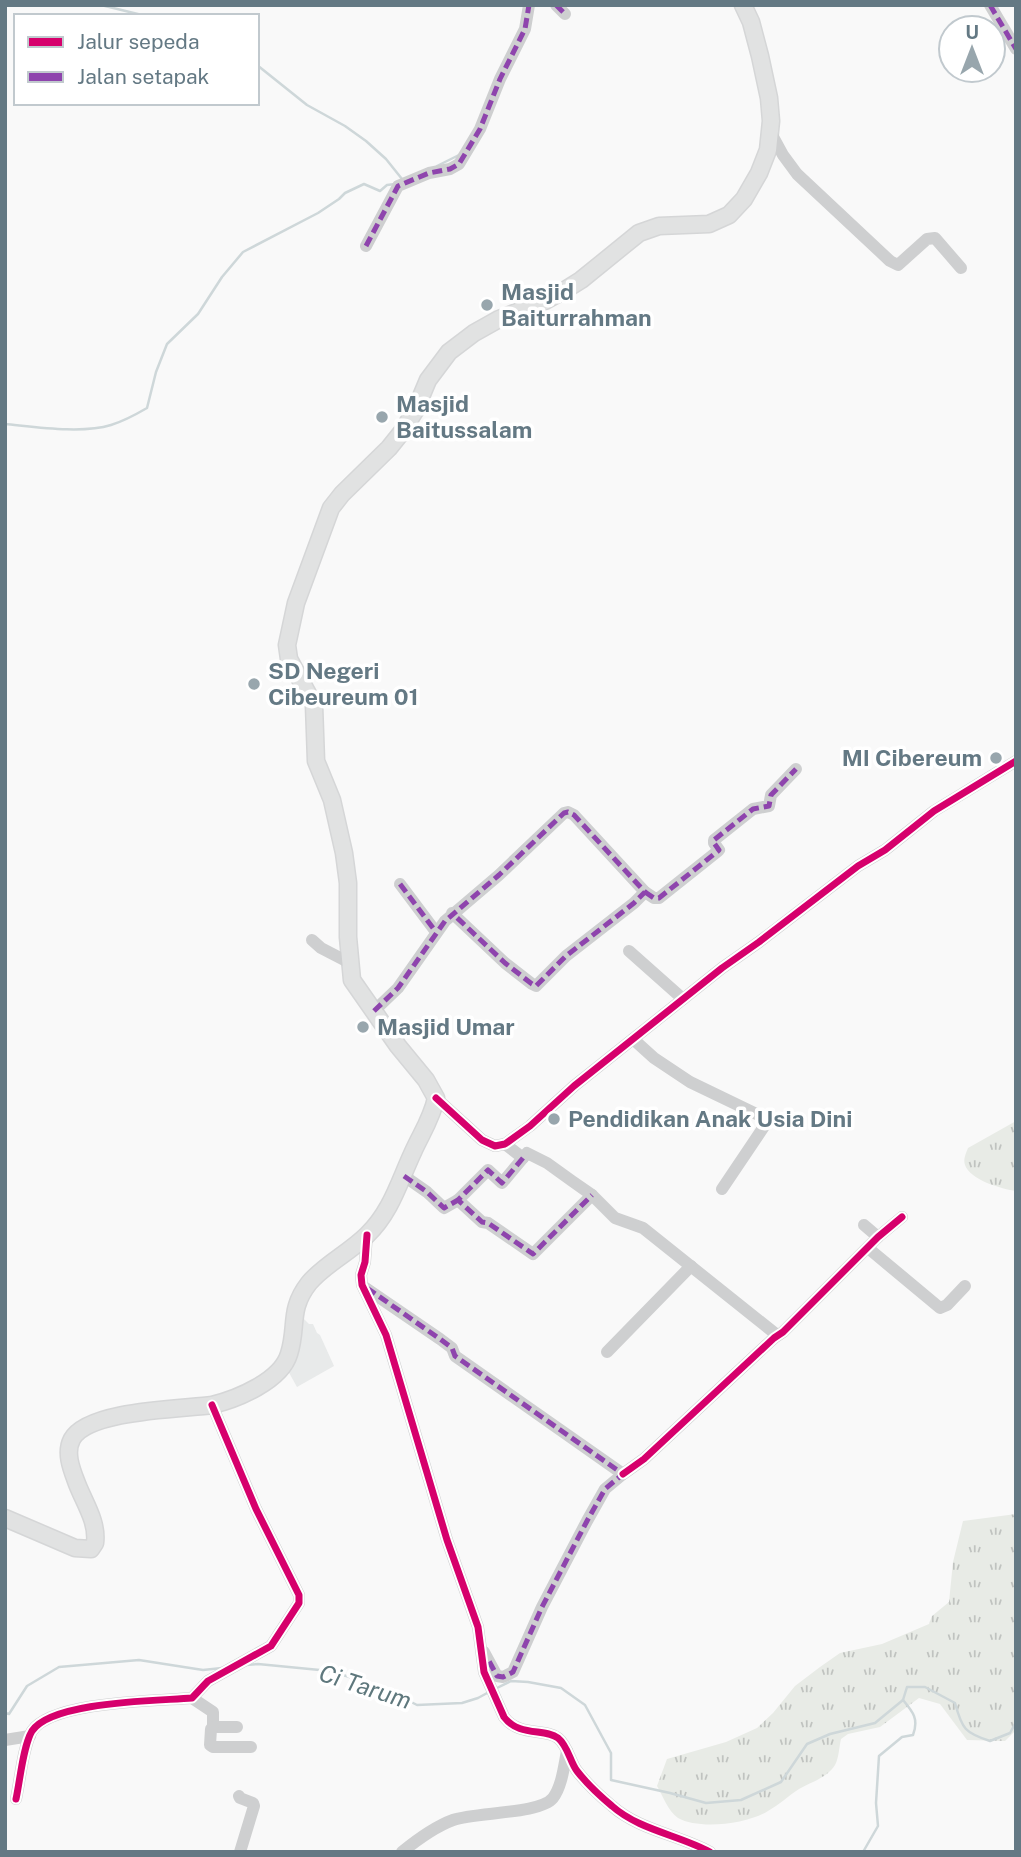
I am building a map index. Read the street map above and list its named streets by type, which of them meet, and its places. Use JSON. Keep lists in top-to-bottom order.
{
  "water": ["Ci Tarum"],
  "places": [
    "Masjid Baiturrahman",
    "Masjid Baitussalam",
    "SD Negeri Cibeureum 01",
    "MI Cibereum",
    "Masjid Umar",
    "Pendidikan Anak Usia Dini"
  ],
  "legend": ["Jalur sepeda", "Jalan setapak"],
  "north": "top"
}
